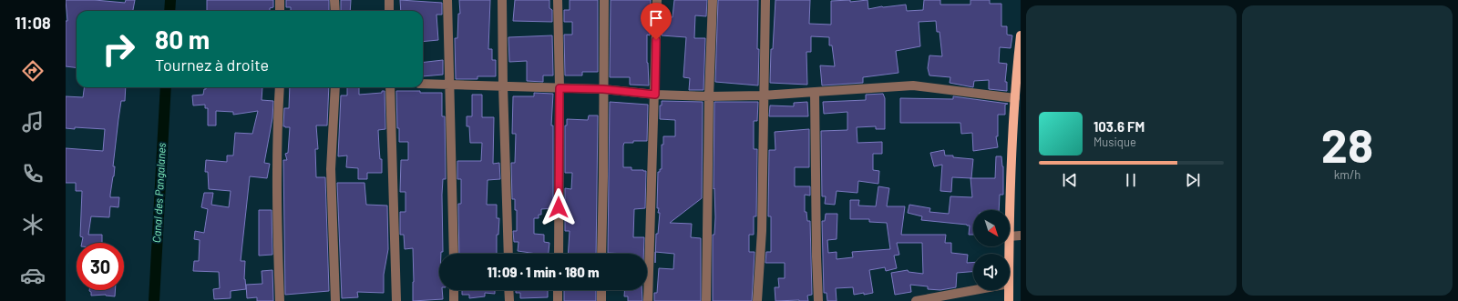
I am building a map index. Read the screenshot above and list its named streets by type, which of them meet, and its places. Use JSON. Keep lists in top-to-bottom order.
{
  "water": ["Canal des Pangalanes"],
  "north": "bottom right",
  "page": {
    "tabs": "11:08",
    "tile": ["28", "km/h"],
    "turn": ["80 m", "Tournez à droite"],
    "song": ["103.6 FM", "Musique"],
    "limit": "30",
    "trip": "11:09 · 1 min · 180 m"
  }
}
